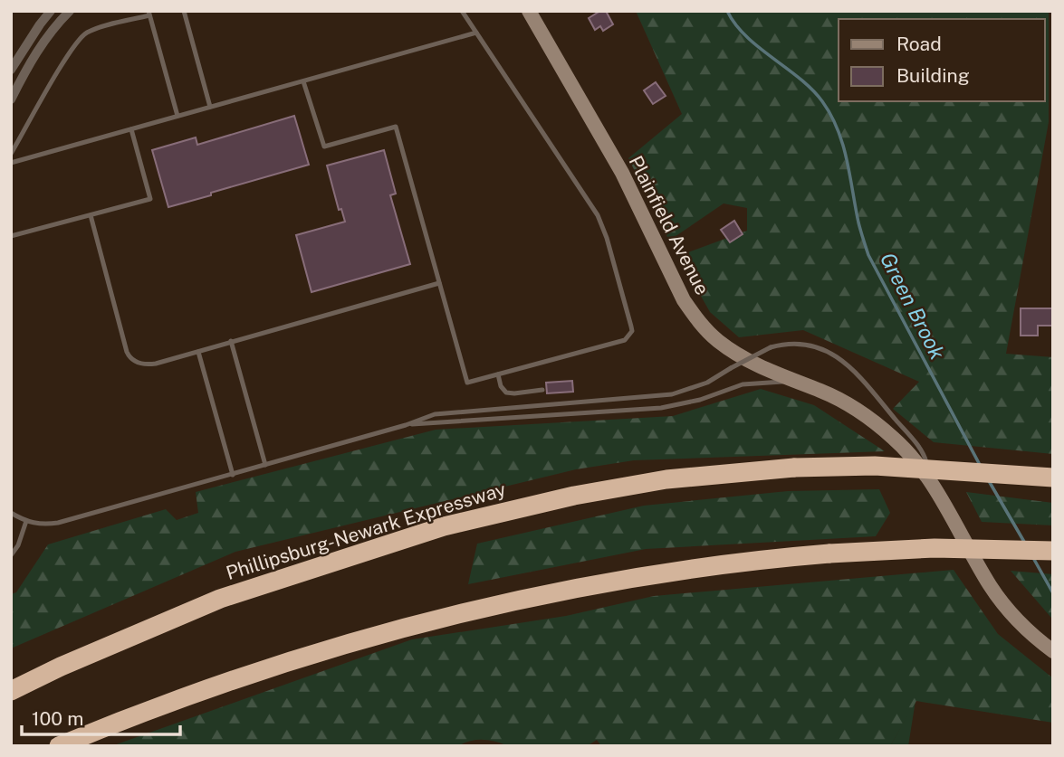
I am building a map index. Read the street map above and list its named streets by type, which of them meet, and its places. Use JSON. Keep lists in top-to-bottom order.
{
  "streets": {
    "highway": ["Phillipsburg-Newark Expressway"],
    "main road": ["Plainfield Avenue"]
  },
  "water": ["Green Brook"],
  "legend": ["Road", "Building"],
  "scale_bar": "100 m"
}
